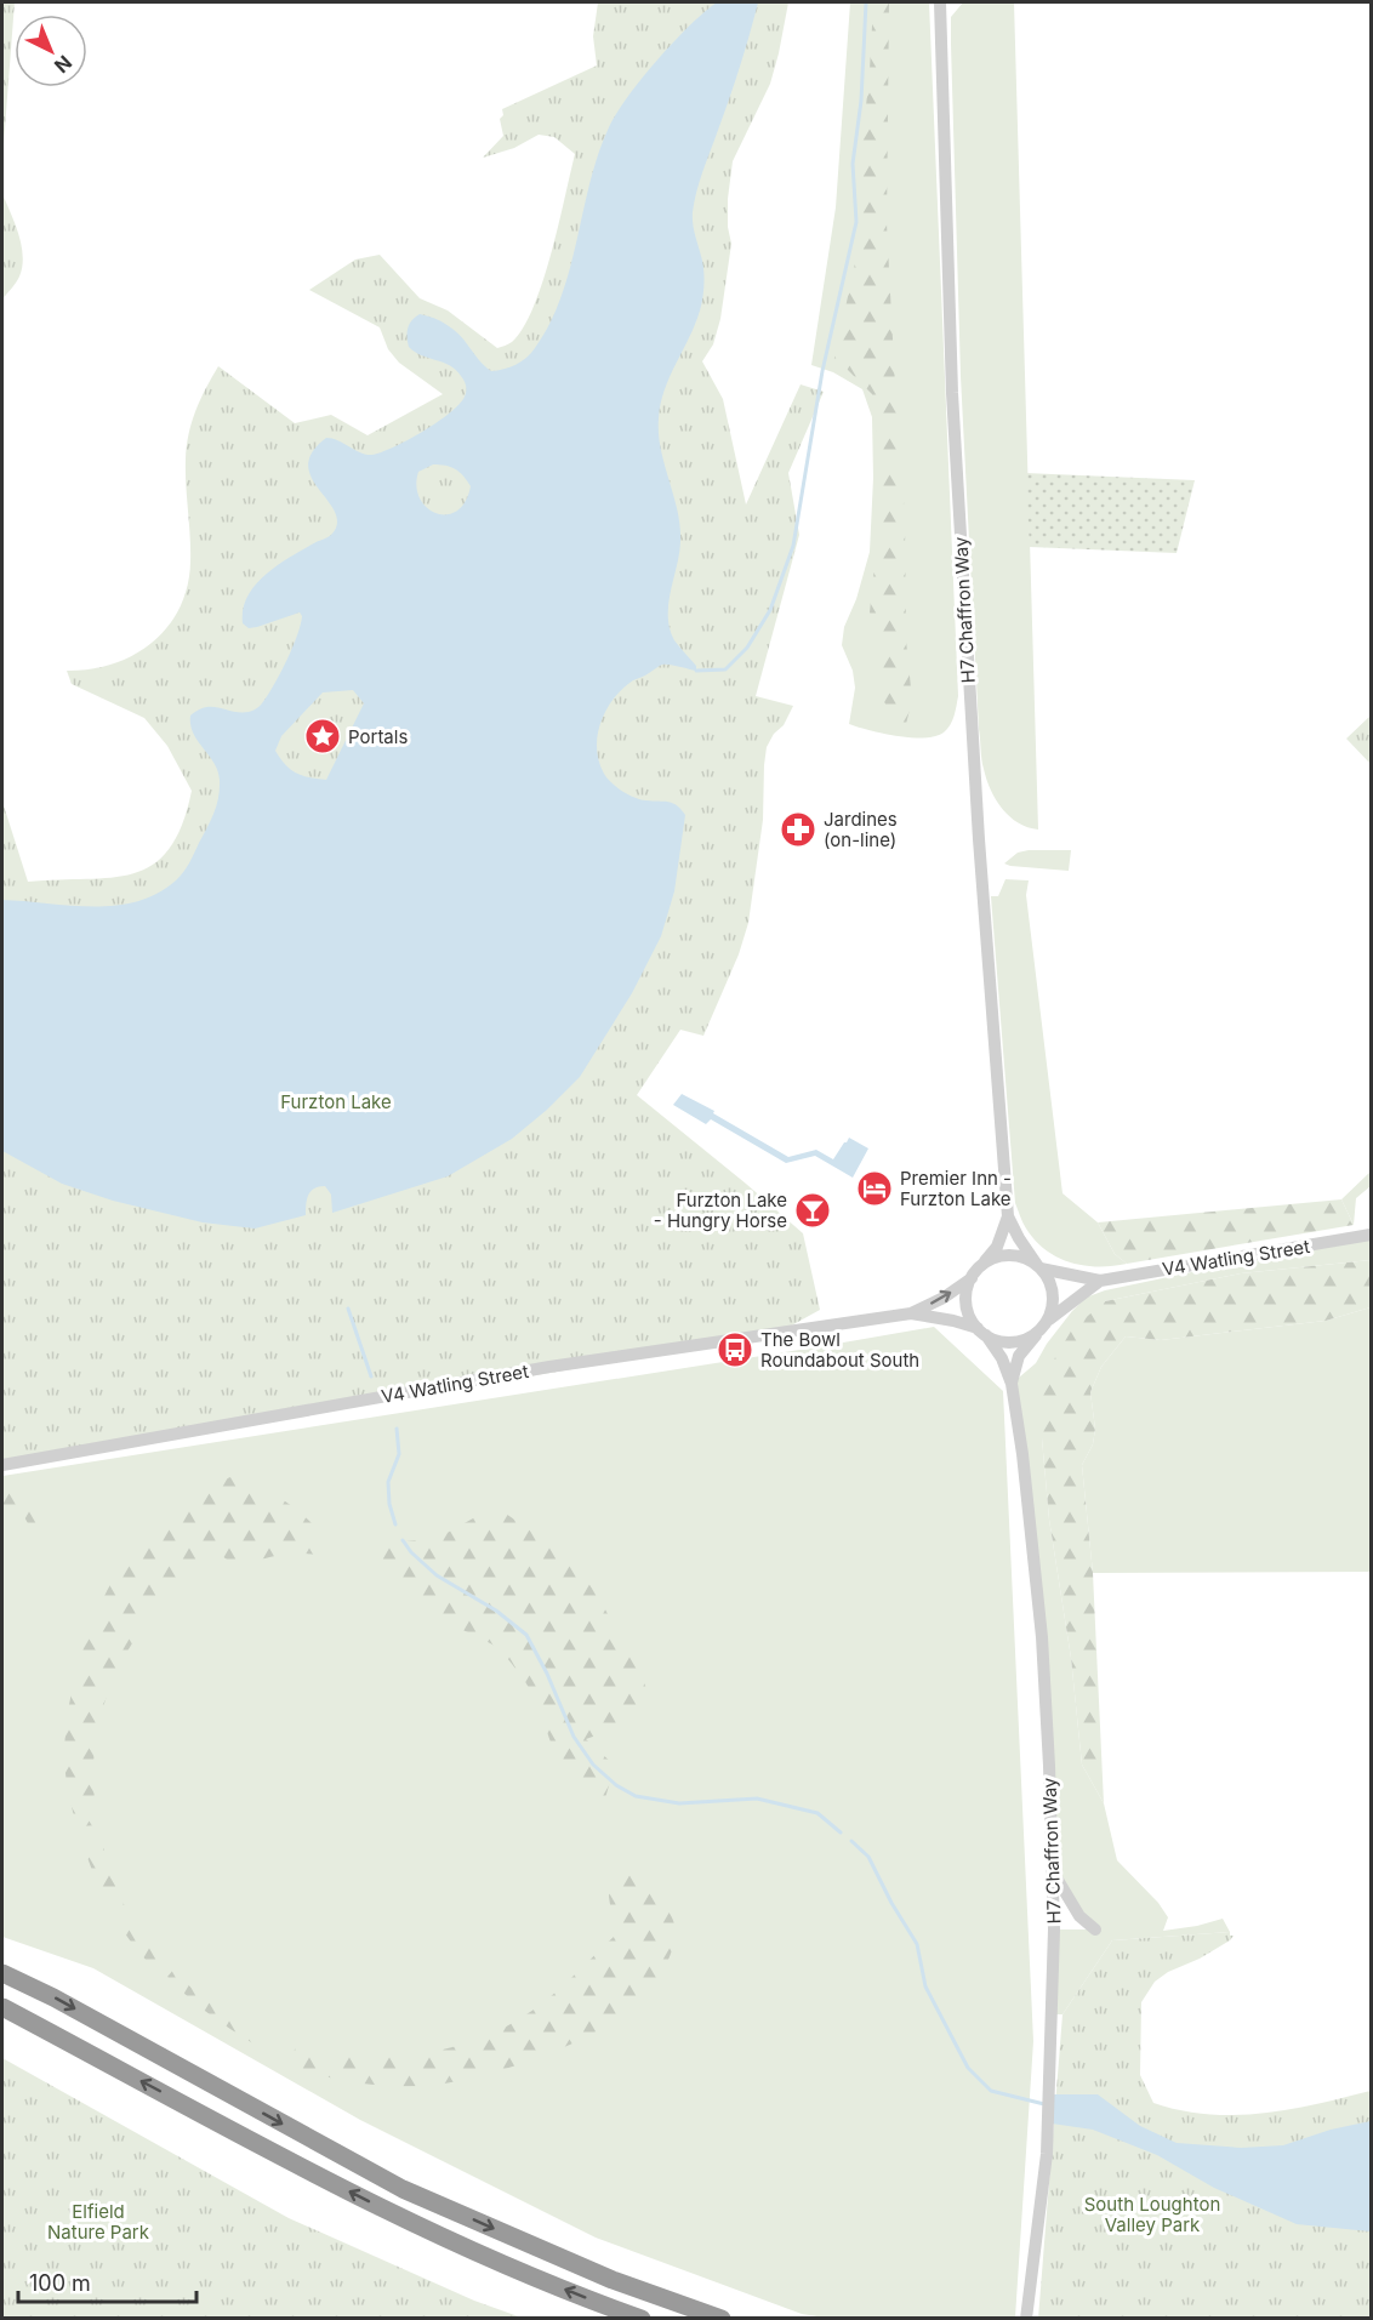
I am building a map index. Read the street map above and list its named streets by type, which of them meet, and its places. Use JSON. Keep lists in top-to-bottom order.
{
  "streets": {
    "street": ["H7 Chaffron Way", "V4 Watling Street"]
  },
  "crossings": [
    ["H7 Chaffron Way", "V4 Watling Street"]
  ],
  "parks": ["Furzton Lake", "South Loughton Valley Park", "Elfield Nature Park"],
  "places": {
    "place": ["Portals"],
    "pharmacy": ["Jardines (on-line)"],
    "hotel": ["Premier Inn - Furzton Lake"],
    "bar": ["Furzton Lake - Hungry Horse"],
    "bus stop": ["The Bowl Roundabout South"]
  },
  "scale_bar": "100 m",
  "north": "bottom right"
}
